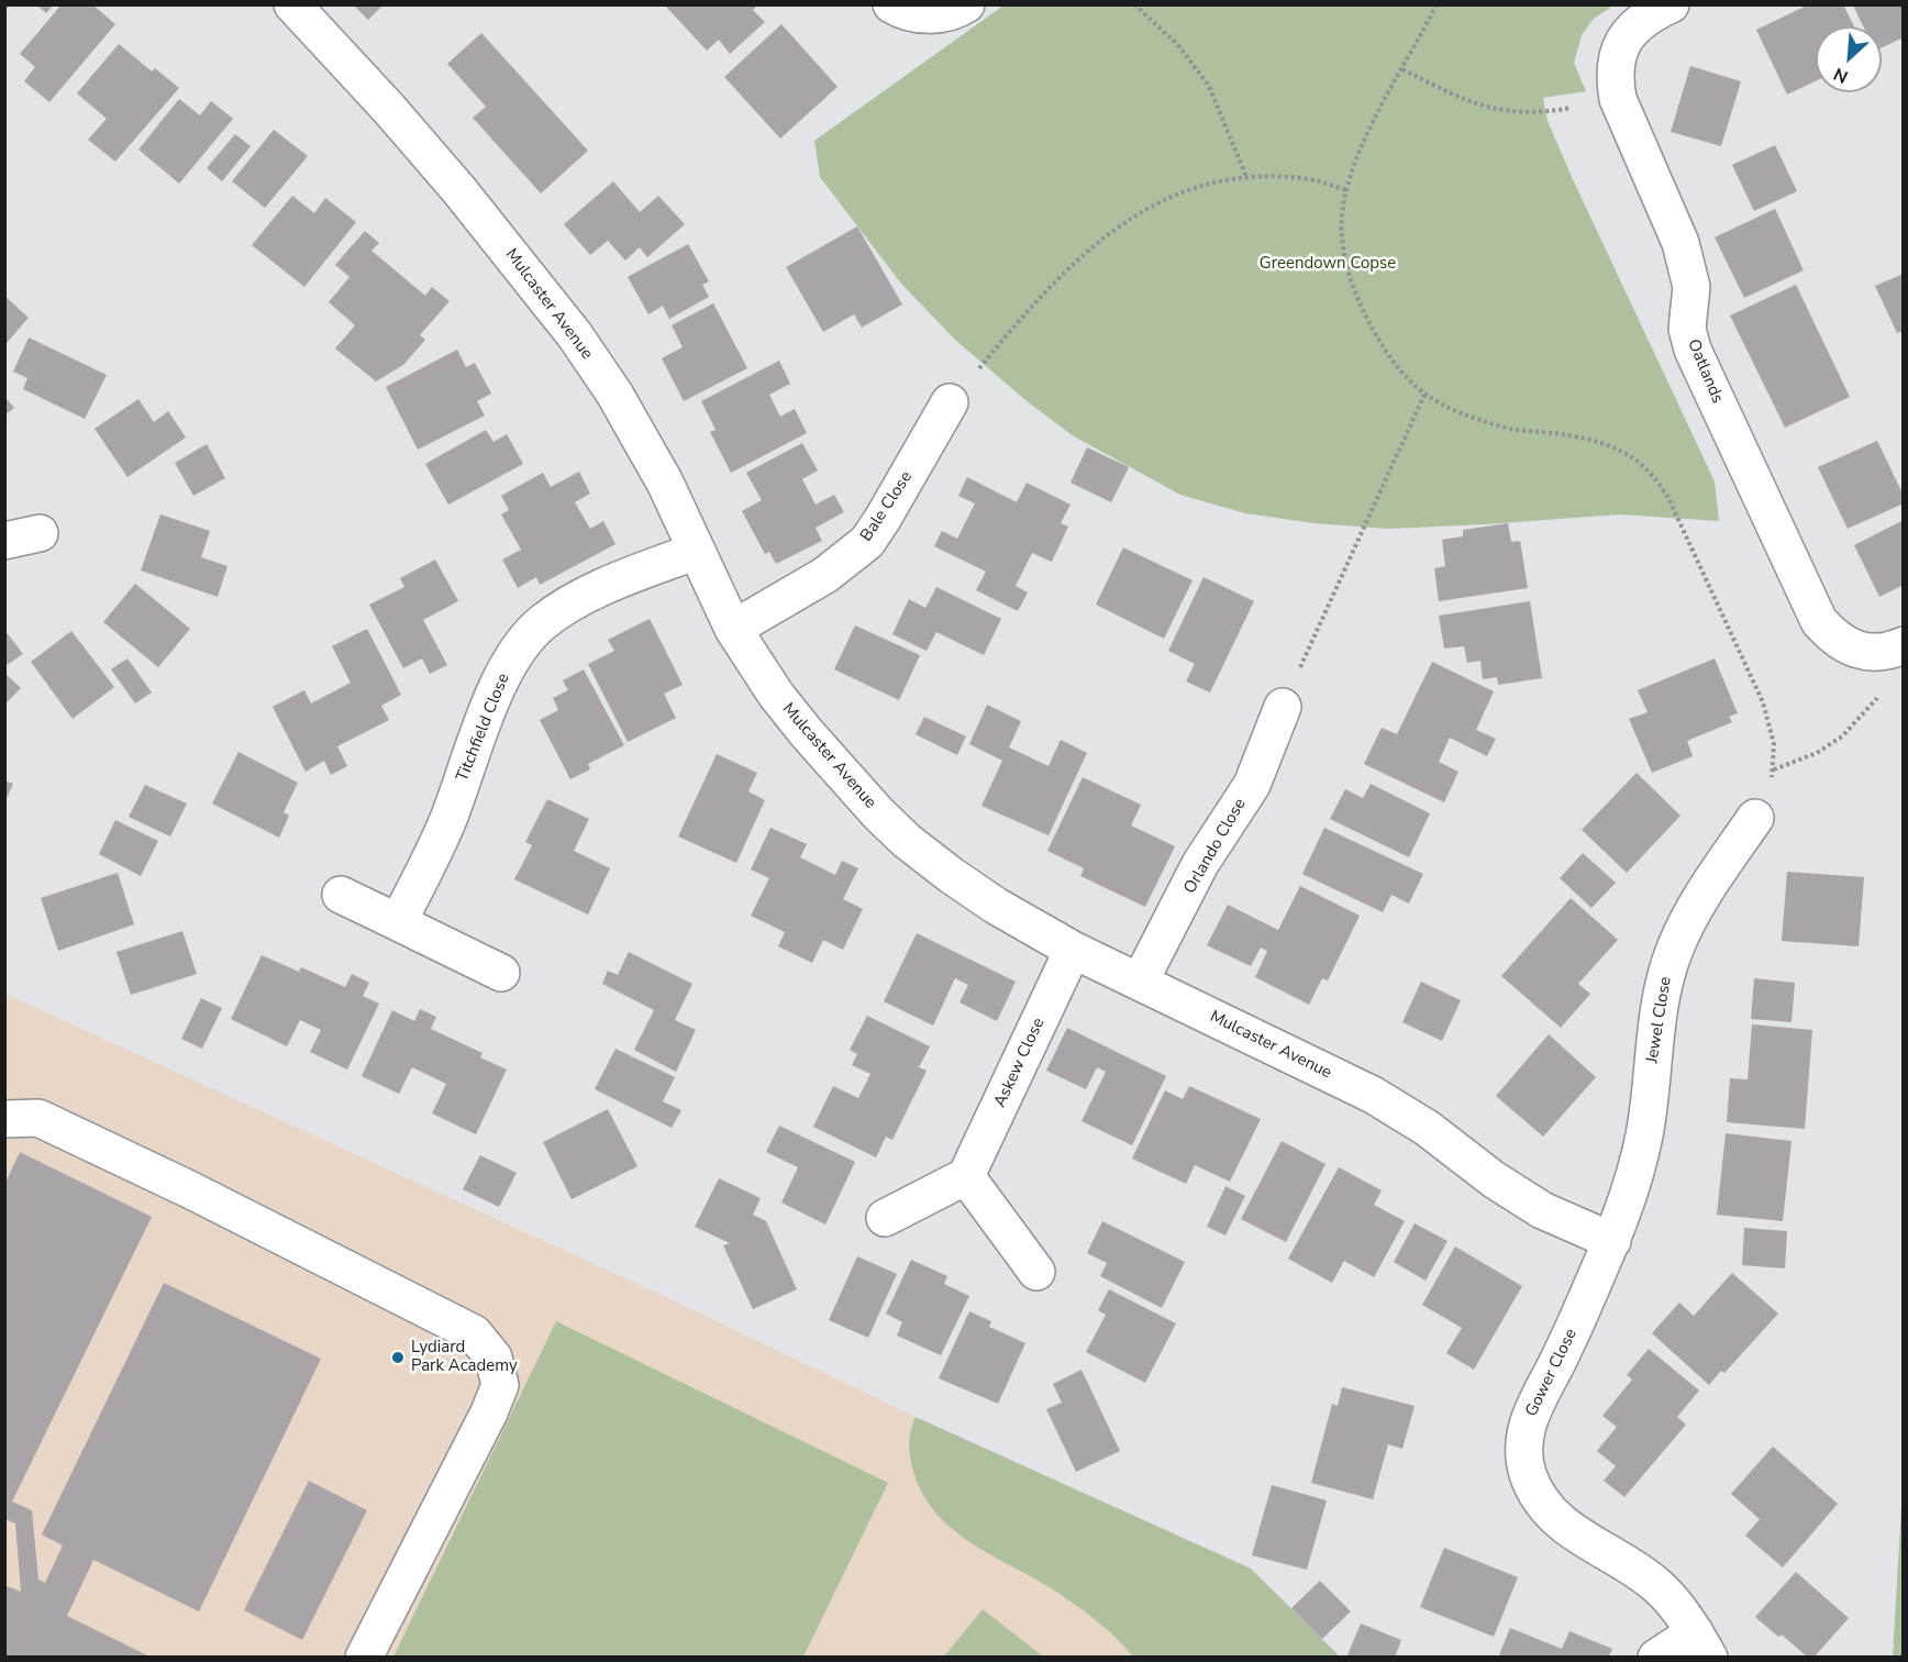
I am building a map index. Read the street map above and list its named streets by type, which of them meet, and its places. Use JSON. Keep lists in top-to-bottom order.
{
  "streets": {
    "street": [
      "Mulcaster Avenue",
      "Oatlands",
      "Bale Close",
      "Titchfield Close",
      "Orlando Close",
      "Jewel Close",
      "Askew Close",
      "Gower Close"
    ]
  },
  "crossings": [
    ["Mulcaster Avenue", "Bale Close"],
    ["Mulcaster Avenue", "Titchfield Close"],
    ["Mulcaster Avenue", "Orlando Close"],
    ["Mulcaster Avenue", "Jewel Close"],
    ["Mulcaster Avenue", "Askew Close"],
    ["Mulcaster Avenue", "Gower Close"],
    ["Jewel Close", "Gower Close"]
  ],
  "parks": ["Greendown Copse"],
  "places": ["Lydiard Park Academy"],
  "north": "bottom left"
}
